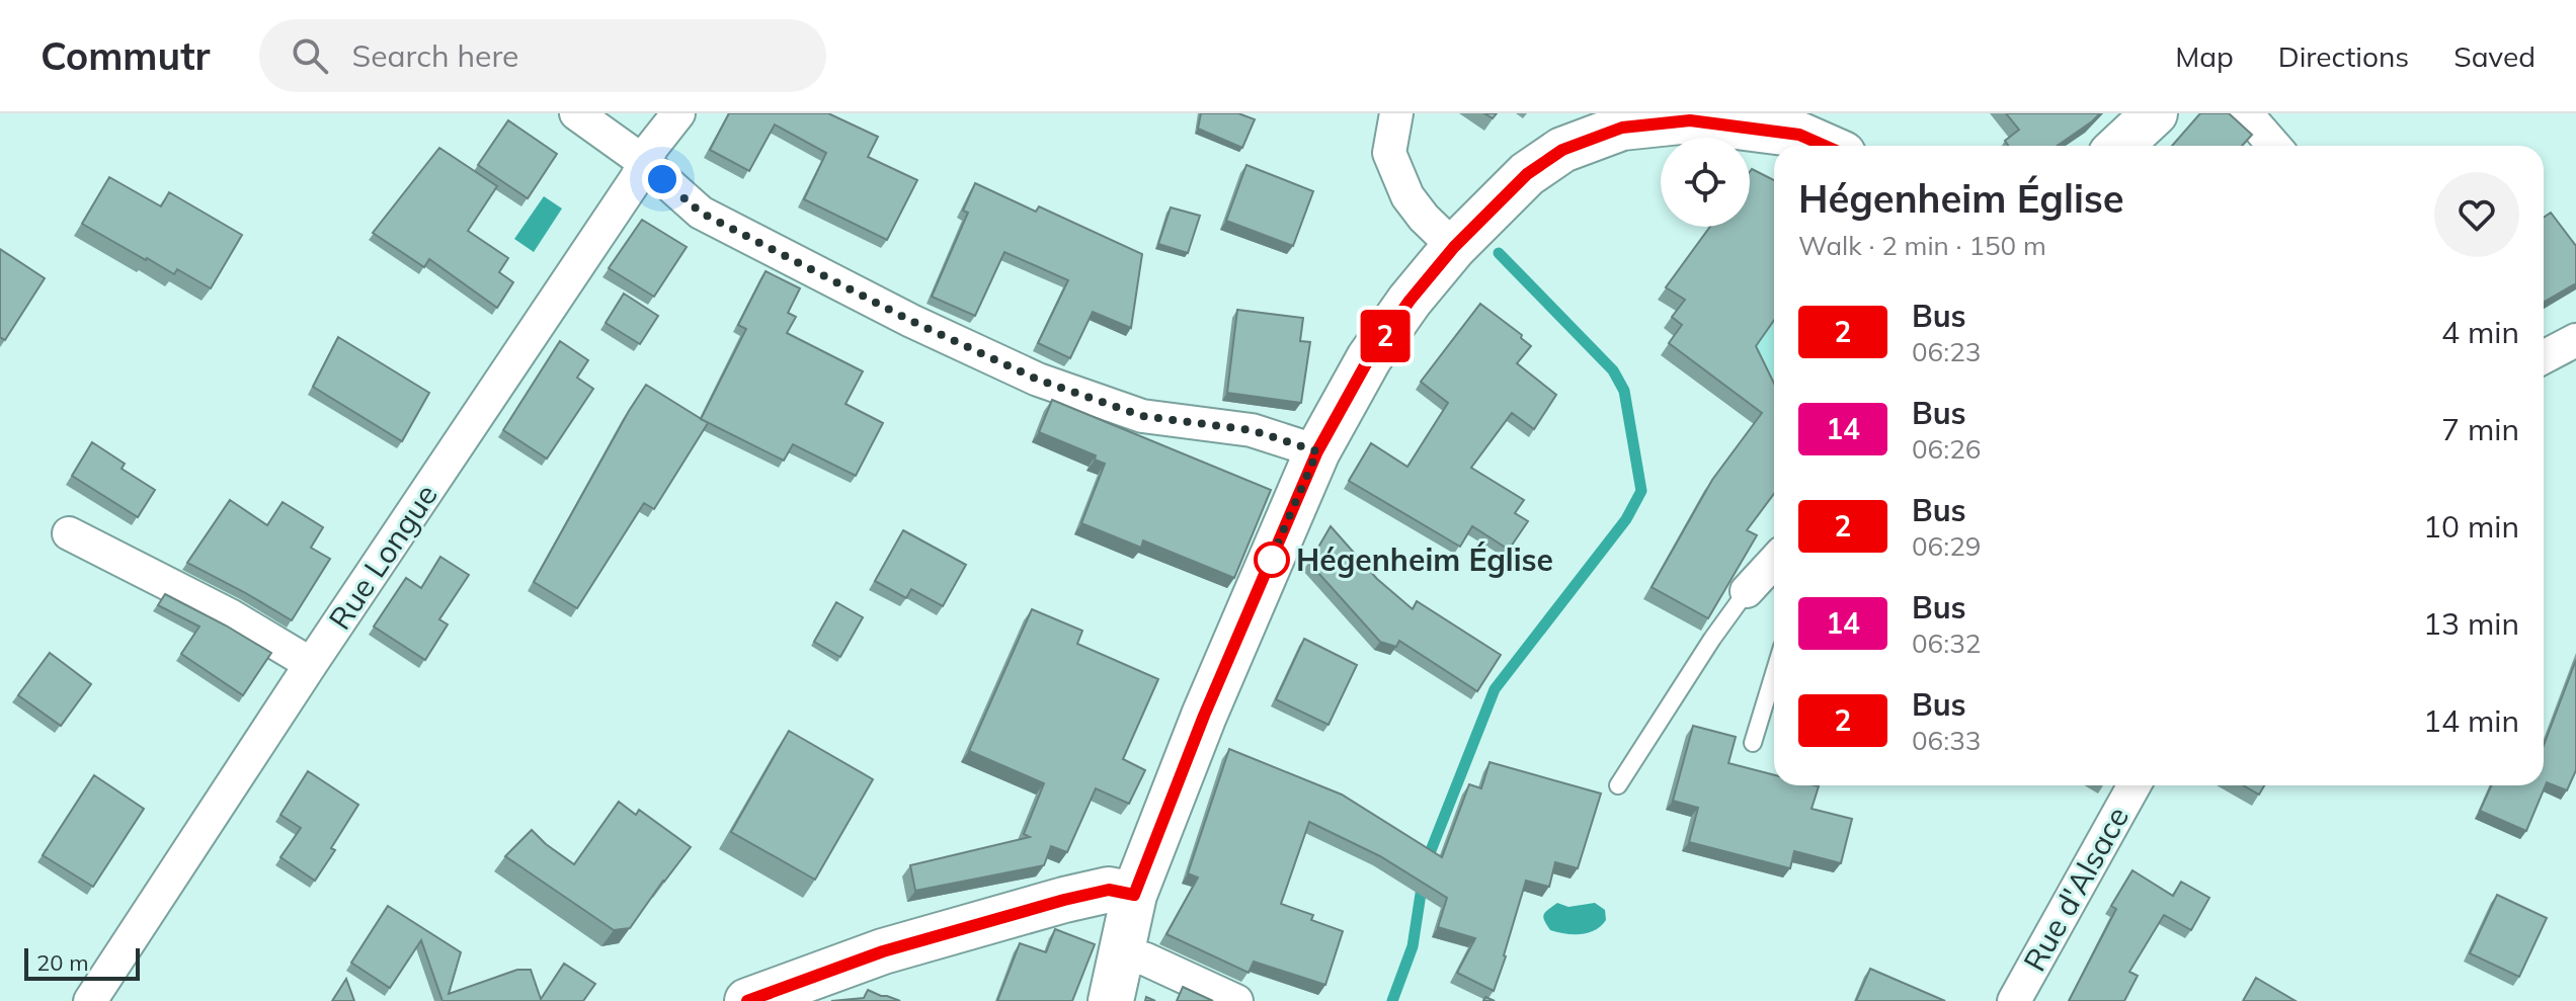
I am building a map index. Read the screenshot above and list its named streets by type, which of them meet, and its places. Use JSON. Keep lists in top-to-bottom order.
{
  "streets": {
    "street": ["Rue Longue", "Rue d'Alsace"]
  },
  "places": ["Hégenheim Église"],
  "lines": ["bus line 2"],
  "scale_bar": "20 m",
  "page": {
    "header": "Commutr",
    "search": "Search here",
    "nav": ["Map", "Directions", "Saved"],
    "on_map": "2",
    "heading": ["Hégenheim Église", "Walk · 2 min · 150 m"],
    "list": [
      {
        "mark": "2",
        "name": "Bus",
        "note": "06:23",
        "value": "4 min"
      },
      {
        "mark": "14",
        "name": "Bus",
        "note": "06:26",
        "value": "7 min"
      },
      {
        "mark": "2",
        "name": "Bus",
        "note": "06:29",
        "value": "10 min"
      },
      {
        "mark": "14",
        "name": "Bus",
        "note": "06:32",
        "value": "13 min"
      },
      {
        "mark": "2",
        "name": "Bus",
        "note": "06:33",
        "value": "14 min"
      }
    ],
    "scale": "20 m"
  }
}
